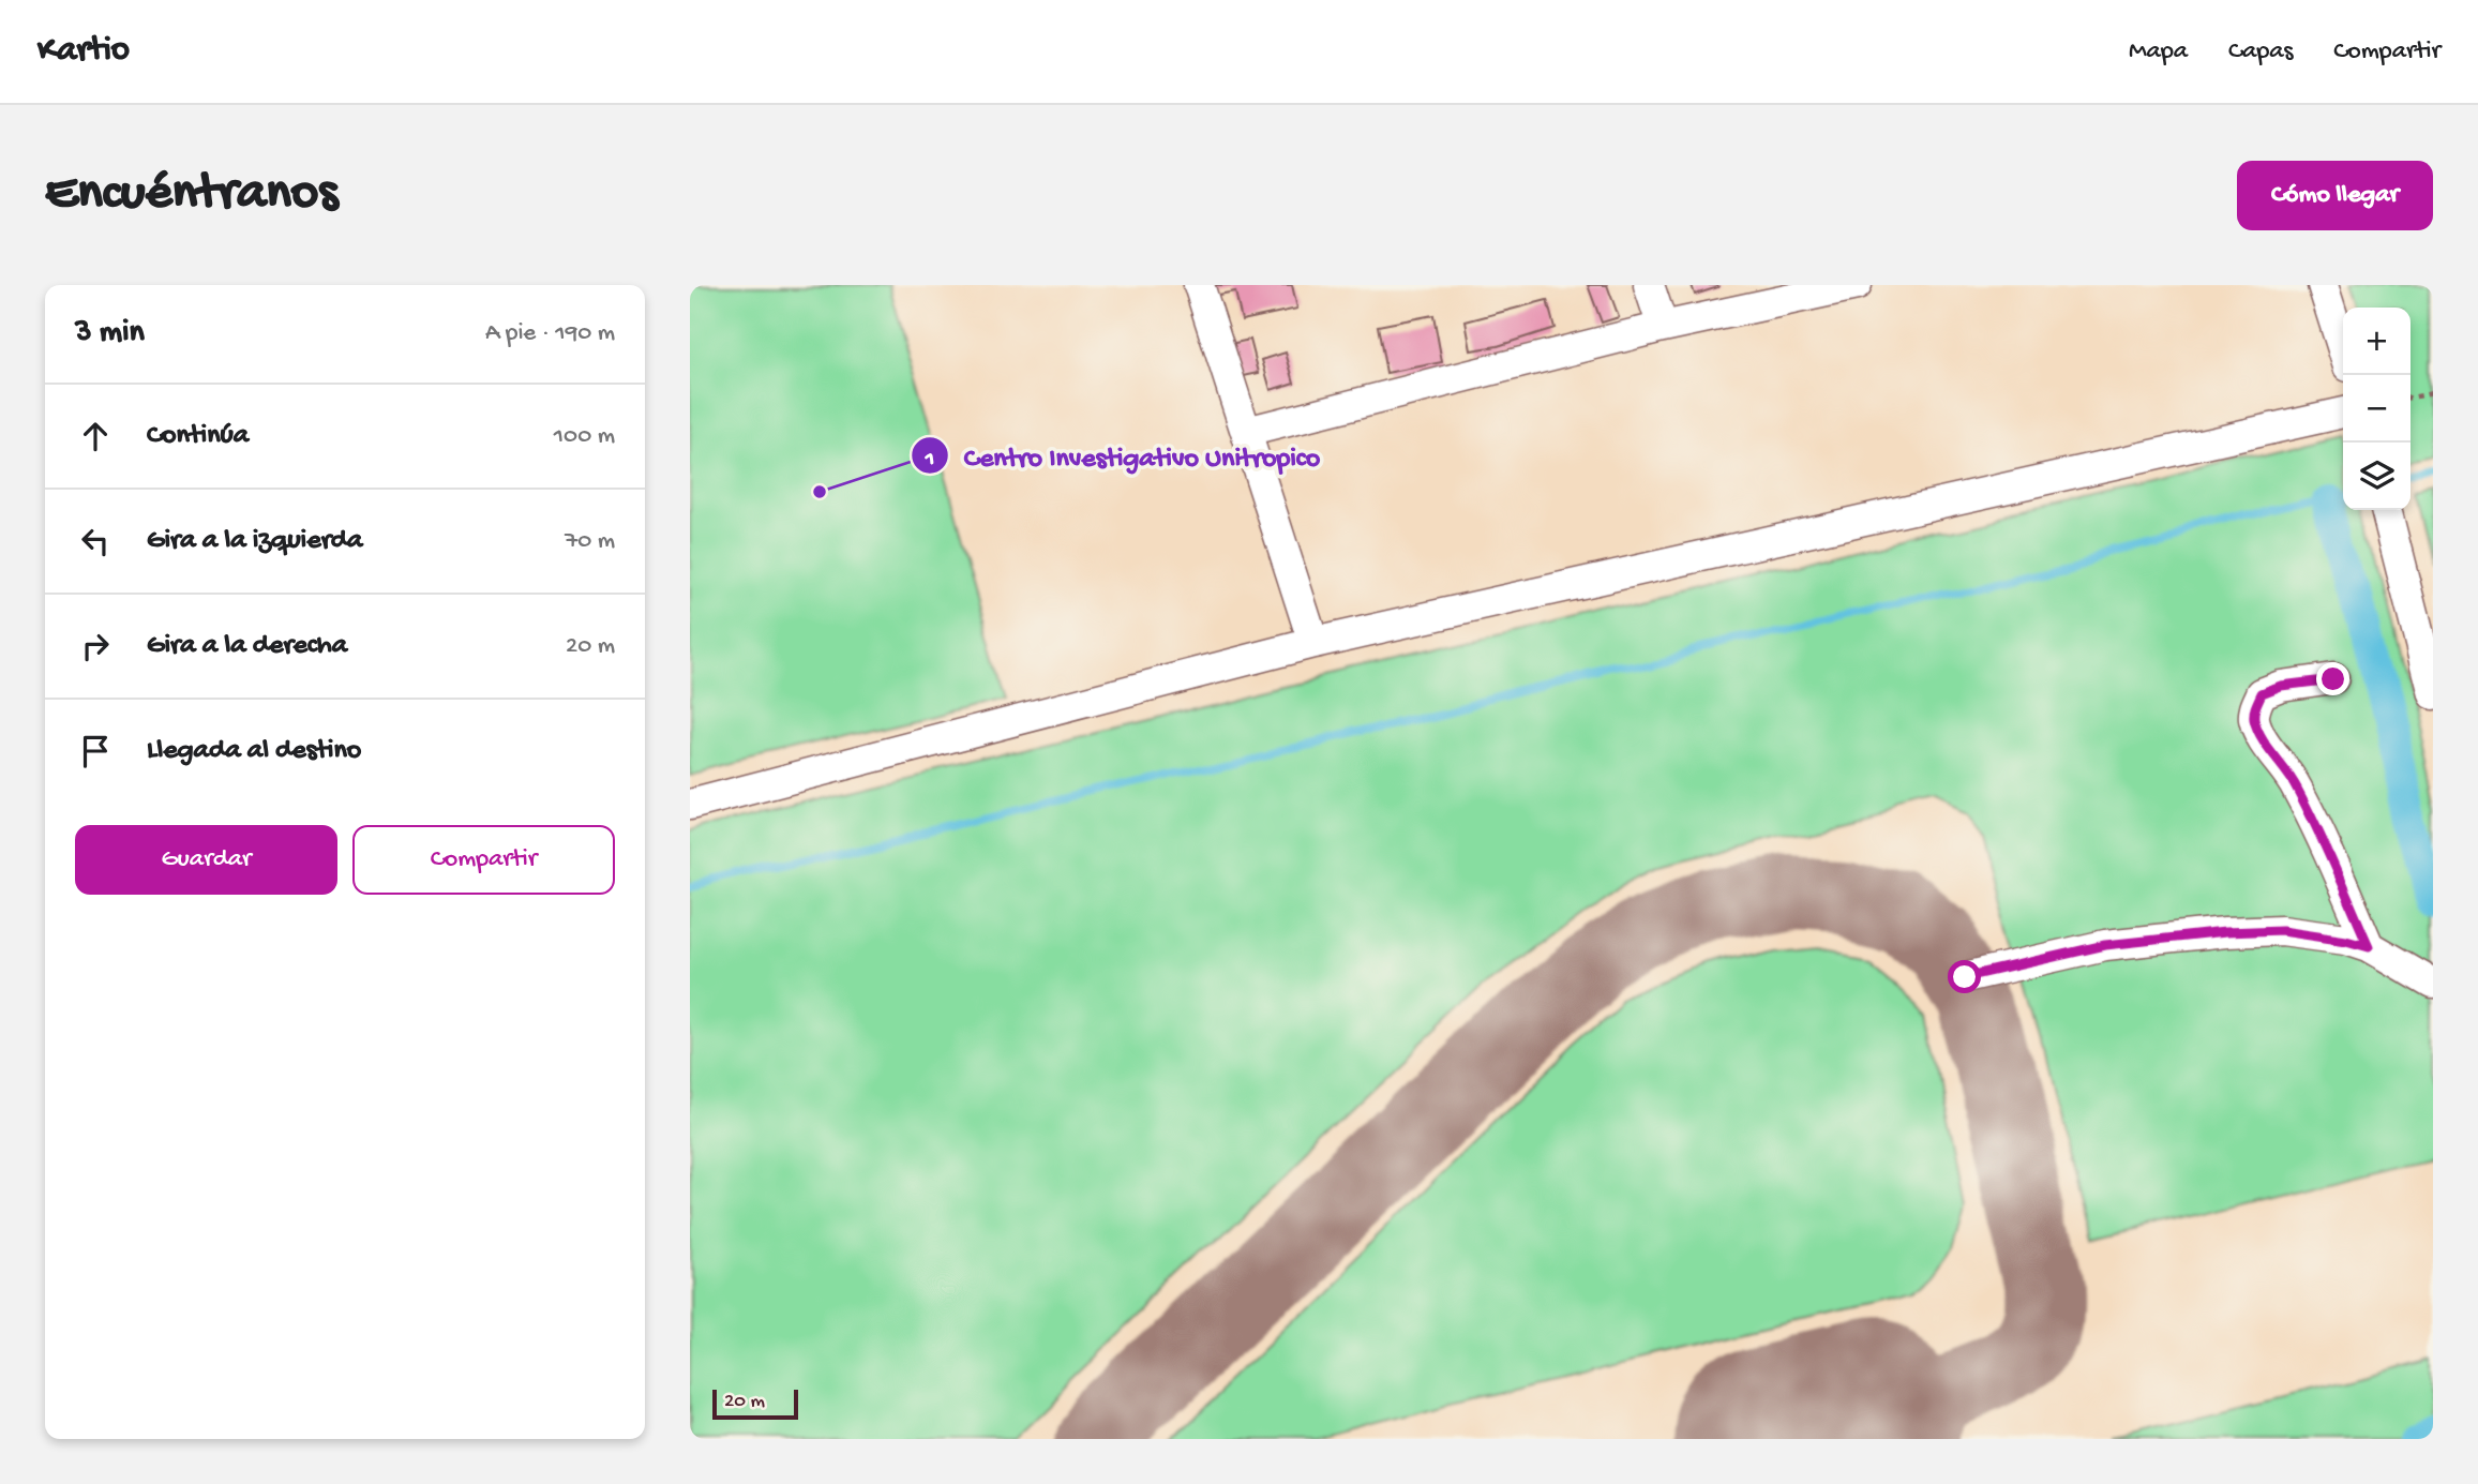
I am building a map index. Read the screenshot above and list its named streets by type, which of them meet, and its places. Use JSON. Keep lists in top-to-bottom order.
{
  "places": ["Centro Investigativo Unitropico"],
  "scale_bar": "20 m",
  "page": {
    "header": "Kartio",
    "nav": ["Mapa", "Capas", "Compartir"],
    "buttons": [
      "Cómo llegar",
      ["Guardar", "Compartir"]
    ],
    "title": "Encuéntranos",
    "heading": ["3 min", "A pie · 190 m"],
    "map_buttons": ["+", "−"],
    "list": [
      ["Continúa", "100 m"],
      ["Gira a la izquierda", "70 m"],
      ["Gira a la derecha", "20 m"],
      "Llegada al destino"
    ],
    "scale": "20 m"
  }
}
